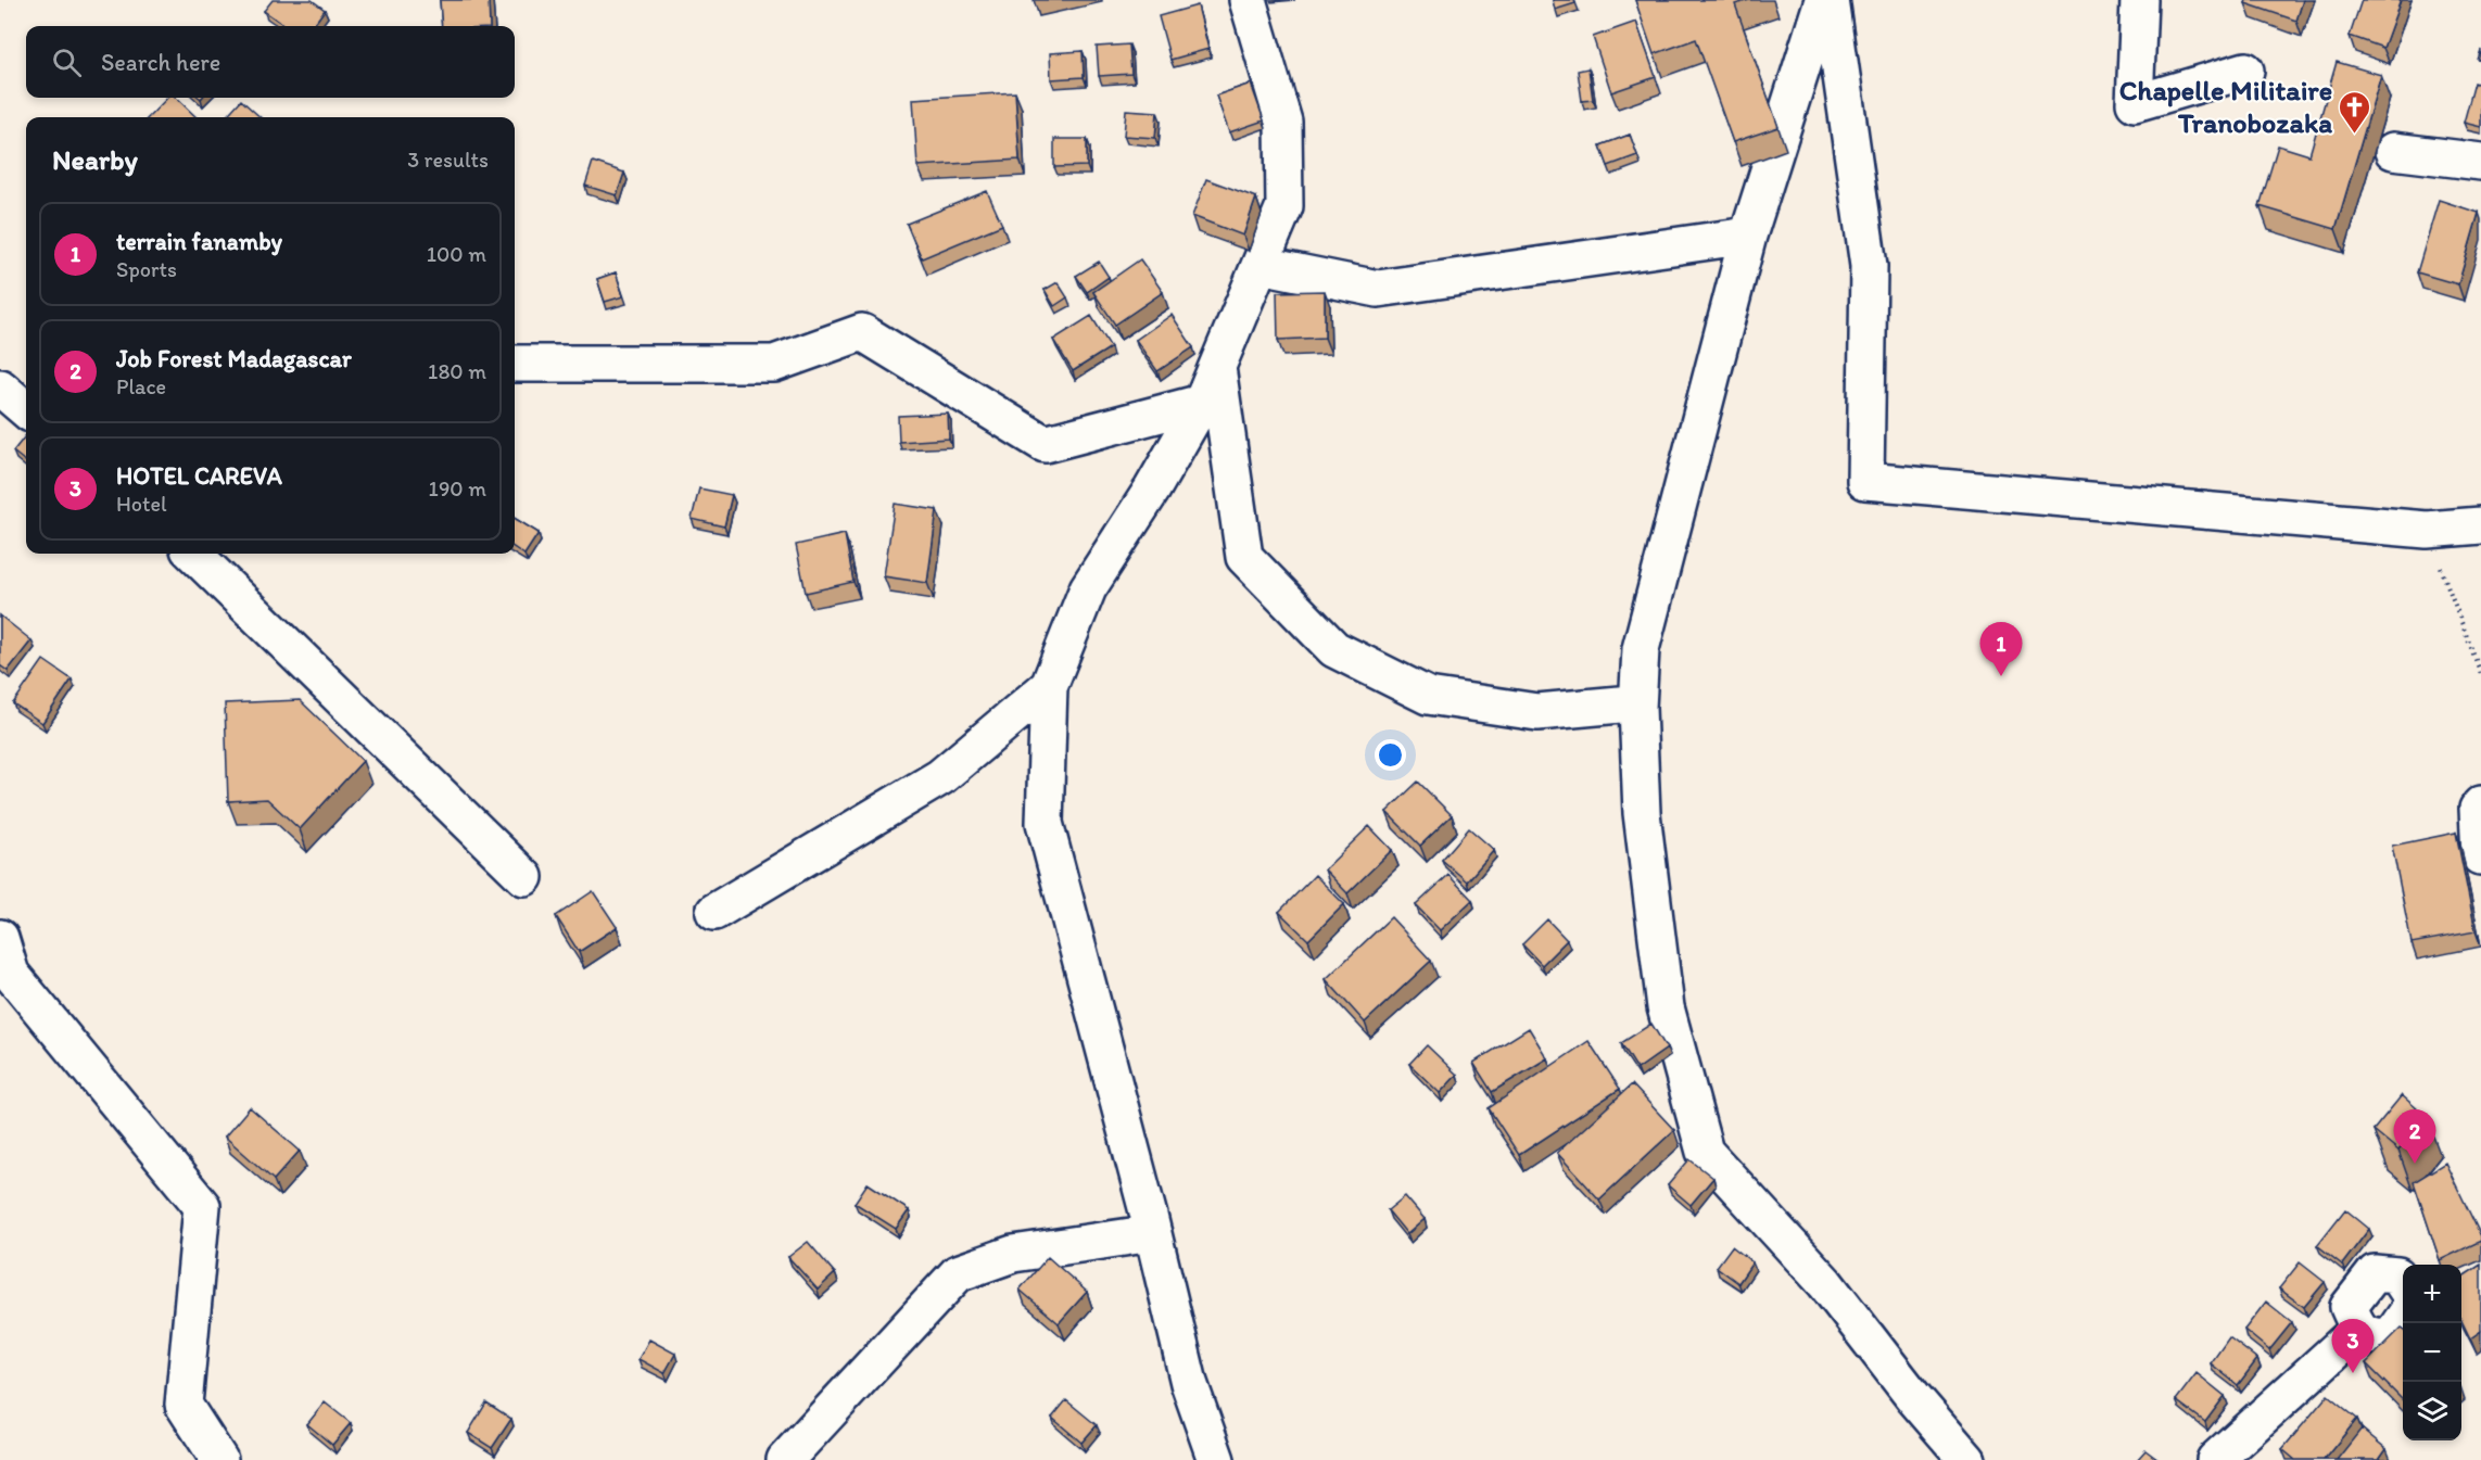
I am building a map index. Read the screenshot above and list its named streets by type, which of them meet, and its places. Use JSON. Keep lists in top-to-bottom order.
{
  "places": {
    "church": ["Chapelle Militaire Tranobozaka"]
  },
  "page": {
    "search": "Search here",
    "heading": ["Nearby", "3 results"],
    "list": [
      {
        "mark": "1",
        "name": "terrain fanamby",
        "note": "Sports",
        "value": "100 m"
      },
      {
        "mark": "2",
        "name": "Job Forest Madagascar",
        "note": "Place",
        "value": "180 m"
      },
      {
        "mark": "3",
        "name": "HOTEL CAREVA",
        "note": "Hotel",
        "value": "190 m"
      }
    ],
    "pins": ["1", "2", "3"],
    "map_buttons": ["+", "−"]
  }
}
